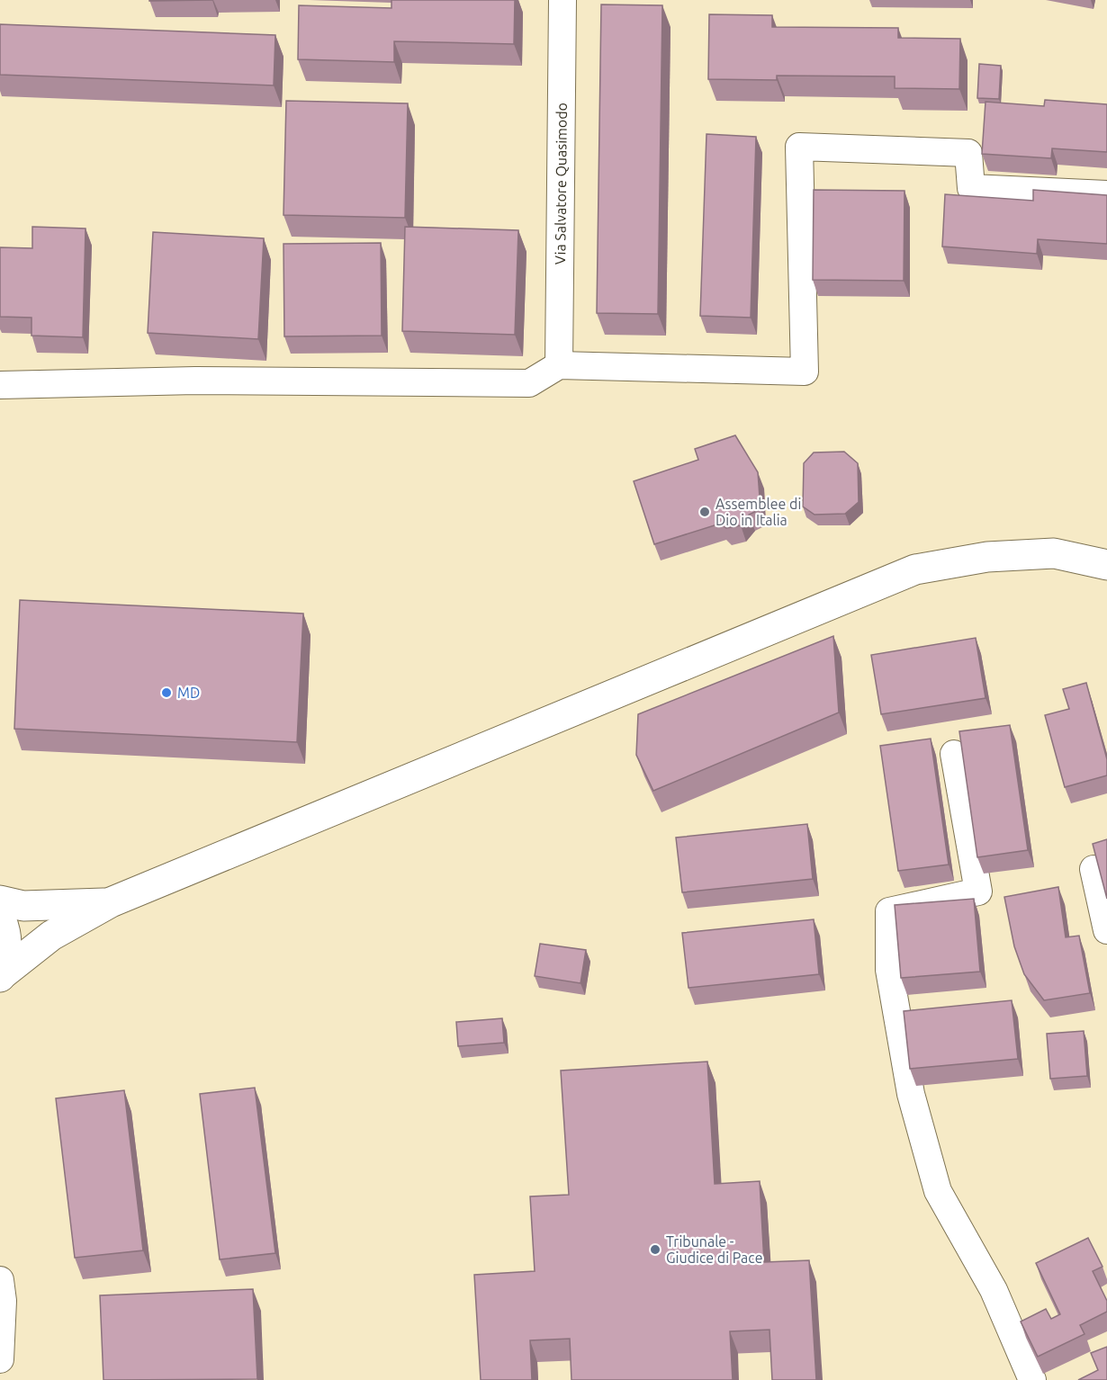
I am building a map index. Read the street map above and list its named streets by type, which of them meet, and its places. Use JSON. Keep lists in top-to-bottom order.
{
  "streets": {
    "street": ["Via Salvatore Quasimodo"]
  },
  "places": ["Assemblee di Dio in Italia", "MD", "Tribunale - Giudice di Pace"]
}
